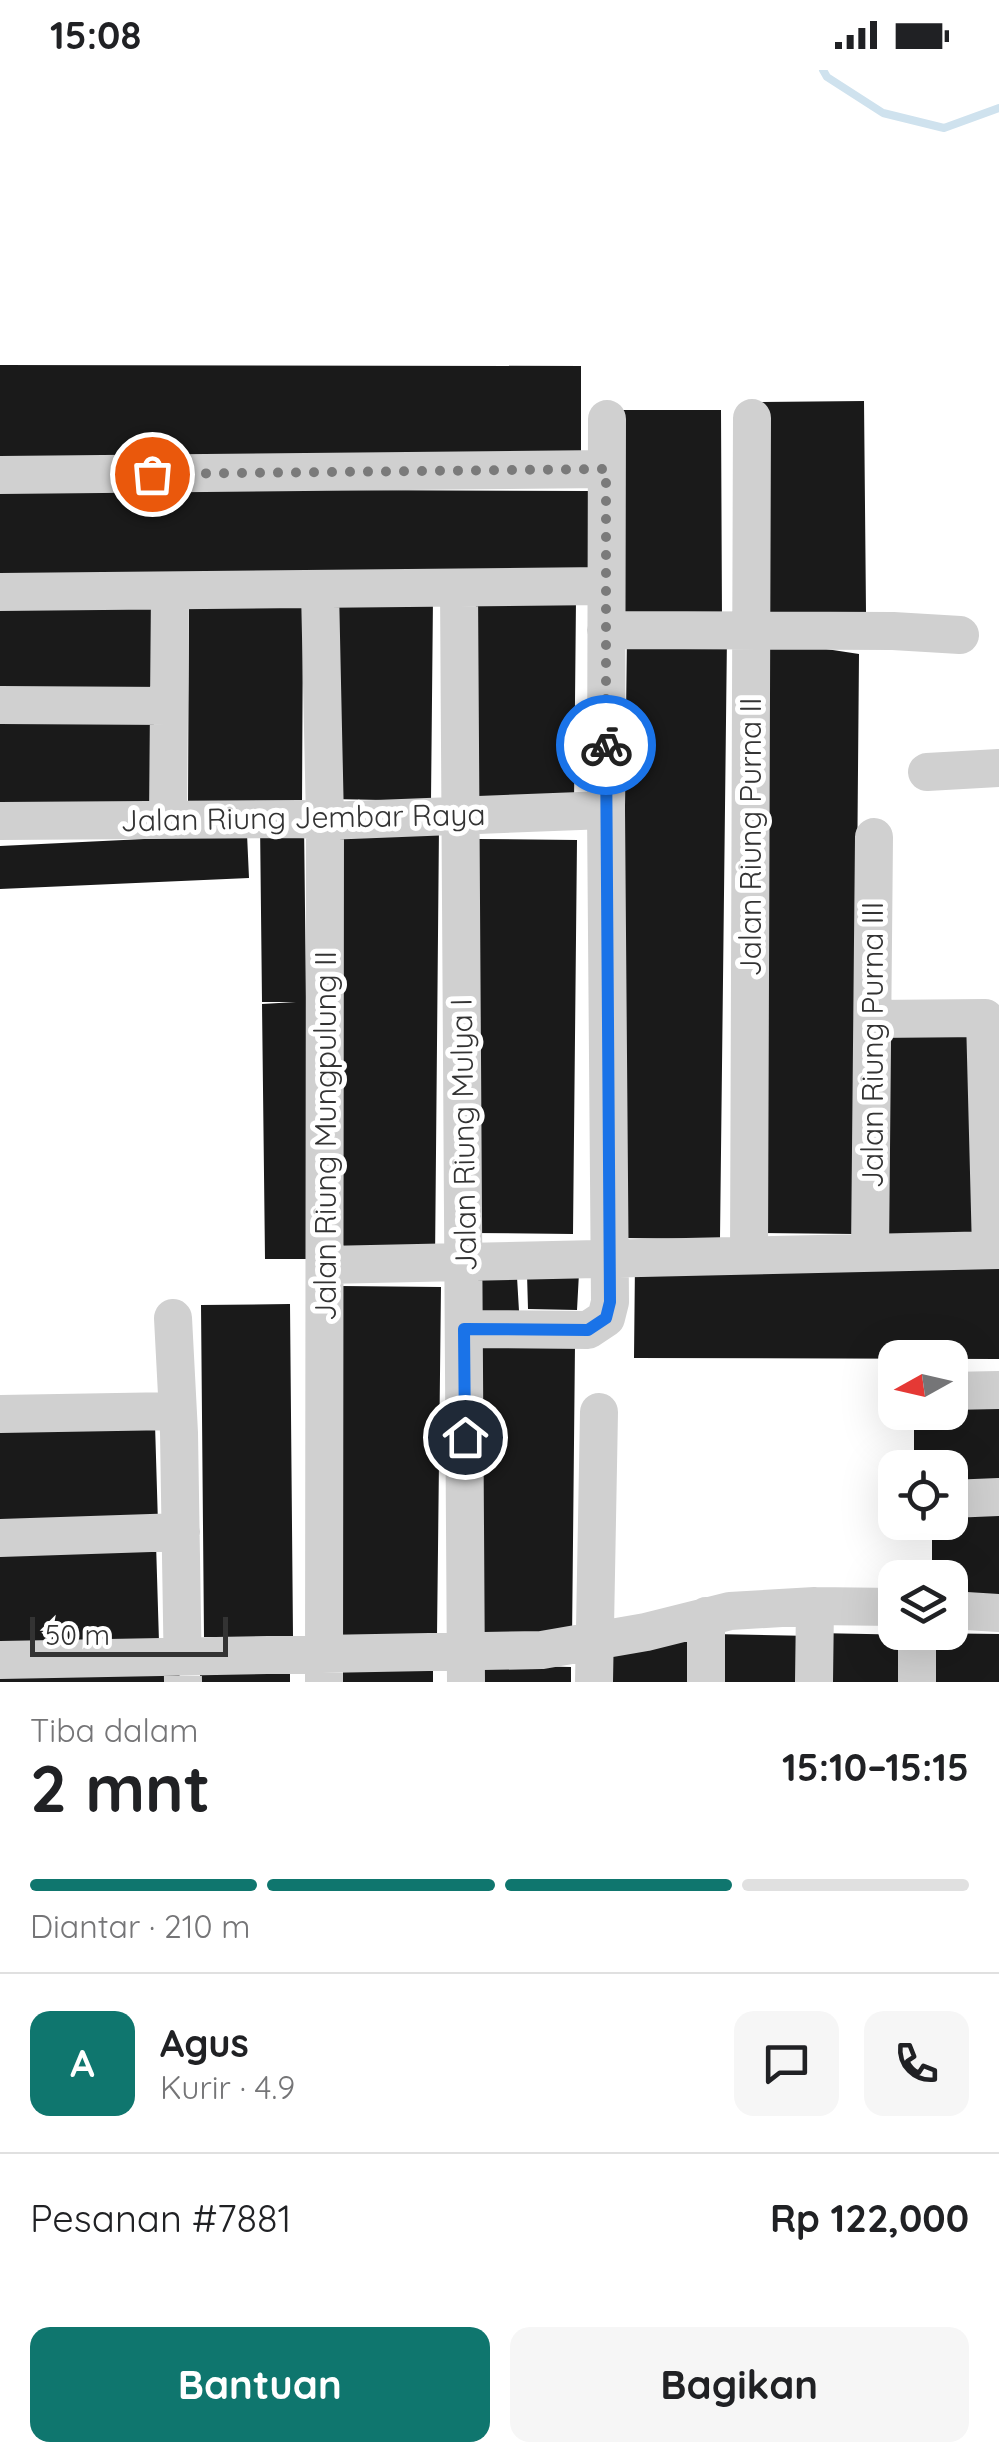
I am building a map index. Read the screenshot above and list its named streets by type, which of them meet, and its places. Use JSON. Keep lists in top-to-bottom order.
{
  "streets": {
    "street": [
      "Jalan Riung Jembar Raya",
      "Jalan Riung Purna II",
      "Jalan Riung Purna III",
      "Jalan Riung Mulya I",
      "Jalan Riung Mungpulung II"
    ]
  },
  "crossings": [
    ["Jalan Riung Jembar Raya", "Jalan Riung Mulya I"],
    ["Jalan Riung Jembar Raya", "Jalan Riung Mungpulung II"]
  ],
  "scale_bar": "50 m",
  "north": "left",
  "page": {
    "status": "15:08",
    "scale": "50 m",
    "heading": ["2 mnt", "Tiba dalam", "15:10–15:15"],
    "panel": [
      "Agus",
      "Kurir · 4.9",
      "Pesanan #7881",
      "Rp 122,000"
    ],
    "bar": "Diantar · 210 m",
    "round": "A",
    "buttons": ["Bantuan", "Bagikan"]
  }
}
